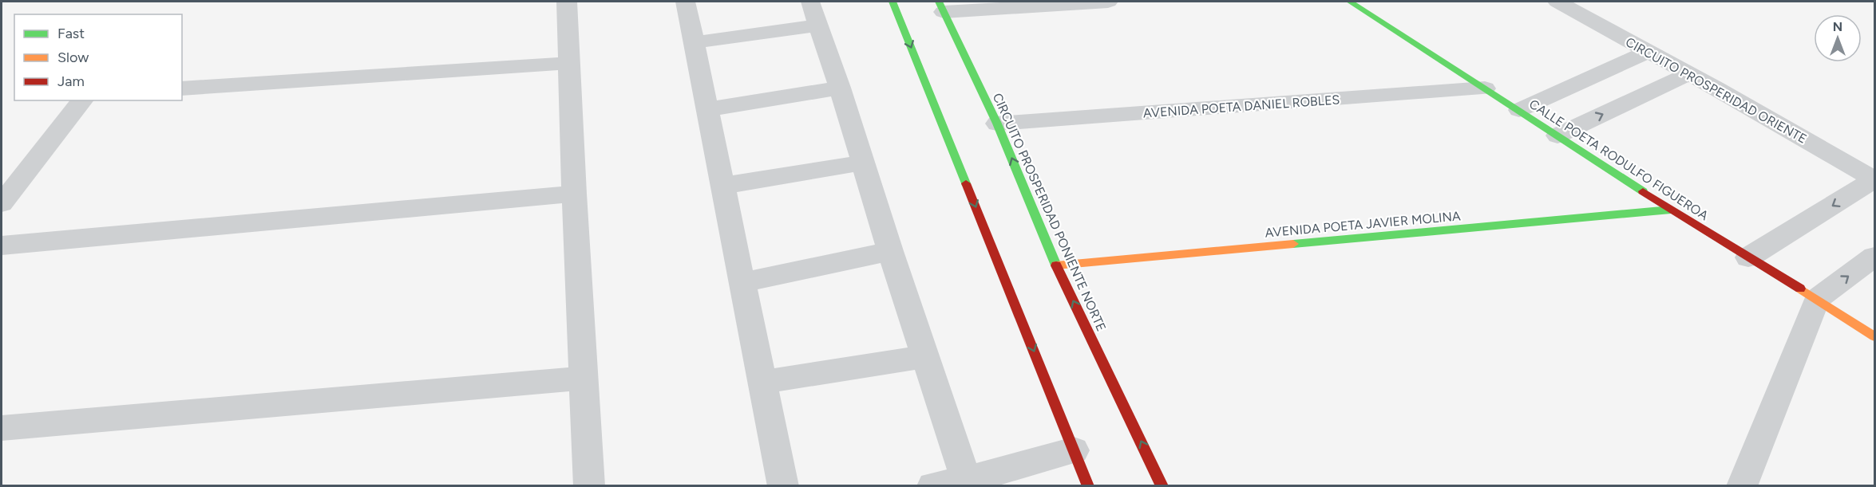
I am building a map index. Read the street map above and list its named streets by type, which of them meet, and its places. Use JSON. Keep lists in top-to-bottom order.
{
  "streets": {
    "street": [
      "CIRCUITO PROSPERIDAD ORIENTE",
      "AVENIDA POETA DANIEL ROBLES",
      "CALLE POETA RODULFO FIGUEROA",
      "CIRCUITO PROSPERIDAD PONIENTE NORTE",
      "AVENIDA POETA JAVIER MOLINA"
    ]
  },
  "crossings": [
    ["AVENIDA POETA DANIEL ROBLES", "CALLE POETA RODULFO FIGUEROA"],
    ["AVENIDA POETA DANIEL ROBLES", "CIRCUITO PROSPERIDAD PONIENTE NORTE"],
    ["CALLE POETA RODULFO FIGUEROA", "AVENIDA POETA JAVIER MOLINA"],
    ["CIRCUITO PROSPERIDAD PONIENTE NORTE", "AVENIDA POETA JAVIER MOLINA"]
  ],
  "legend": ["Fast", "Slow", "Jam"],
  "north": "top"
}
